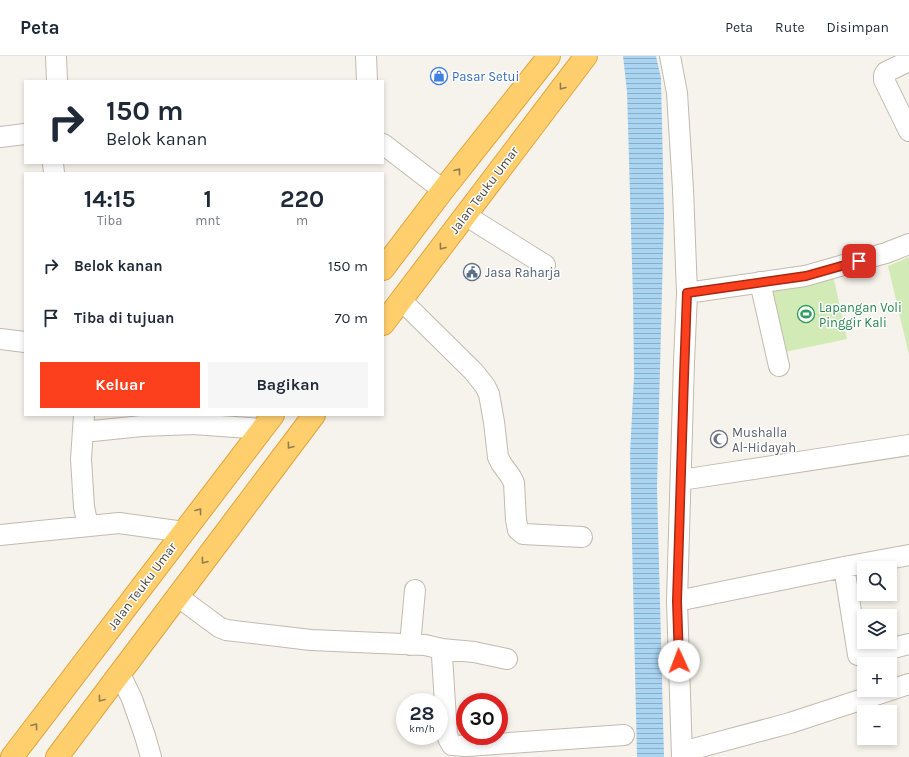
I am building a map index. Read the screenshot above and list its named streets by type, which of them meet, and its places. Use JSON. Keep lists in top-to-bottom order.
{
  "streets": {
    "highway": ["Jalan Teuku Umar"]
  },
  "places": {
    "shop": ["Pasar Setui"],
    "public building": ["Jasa Raharja"],
    "sports": ["Lapangan Voli Pinggir Kali"],
    "mosque": ["Mushalla Al-Hidayah"]
  },
  "page": {
    "header": "Peta",
    "nav": ["Peta", "Rute", "Disimpan"],
    "turn": ["150 m", "Belok kanan"],
    "eta": [
      "14:15",
      "Tiba",
      "1",
      "mnt",
      "220",
      "m"
    ],
    "list": [
      {
        "name": "Belok kanan",
        "value": "150 m"
      },
      {
        "name": "Tiba di tujuan",
        "value": "70 m"
      }
    ],
    "buttons": ["Keluar", "Bagikan"],
    "map_buttons": ["+", "−"],
    "speed": "28 km/h",
    "limit": "30"
  }
}
